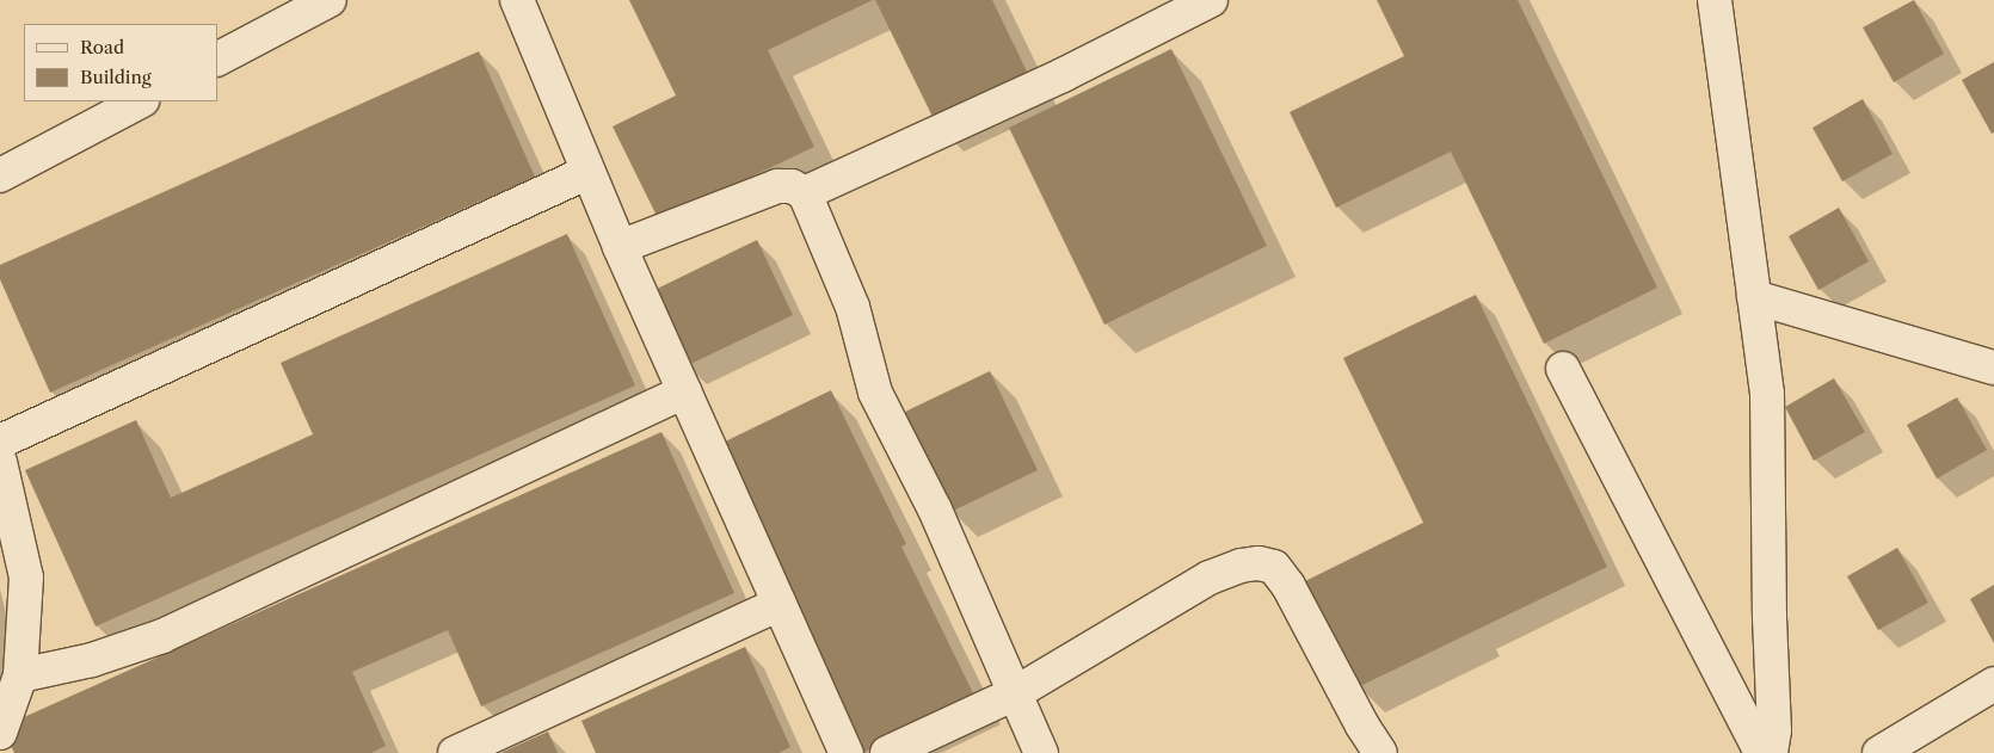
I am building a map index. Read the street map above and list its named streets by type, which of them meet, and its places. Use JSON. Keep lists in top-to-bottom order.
{
  "legend": ["Road", "Building"]
}
